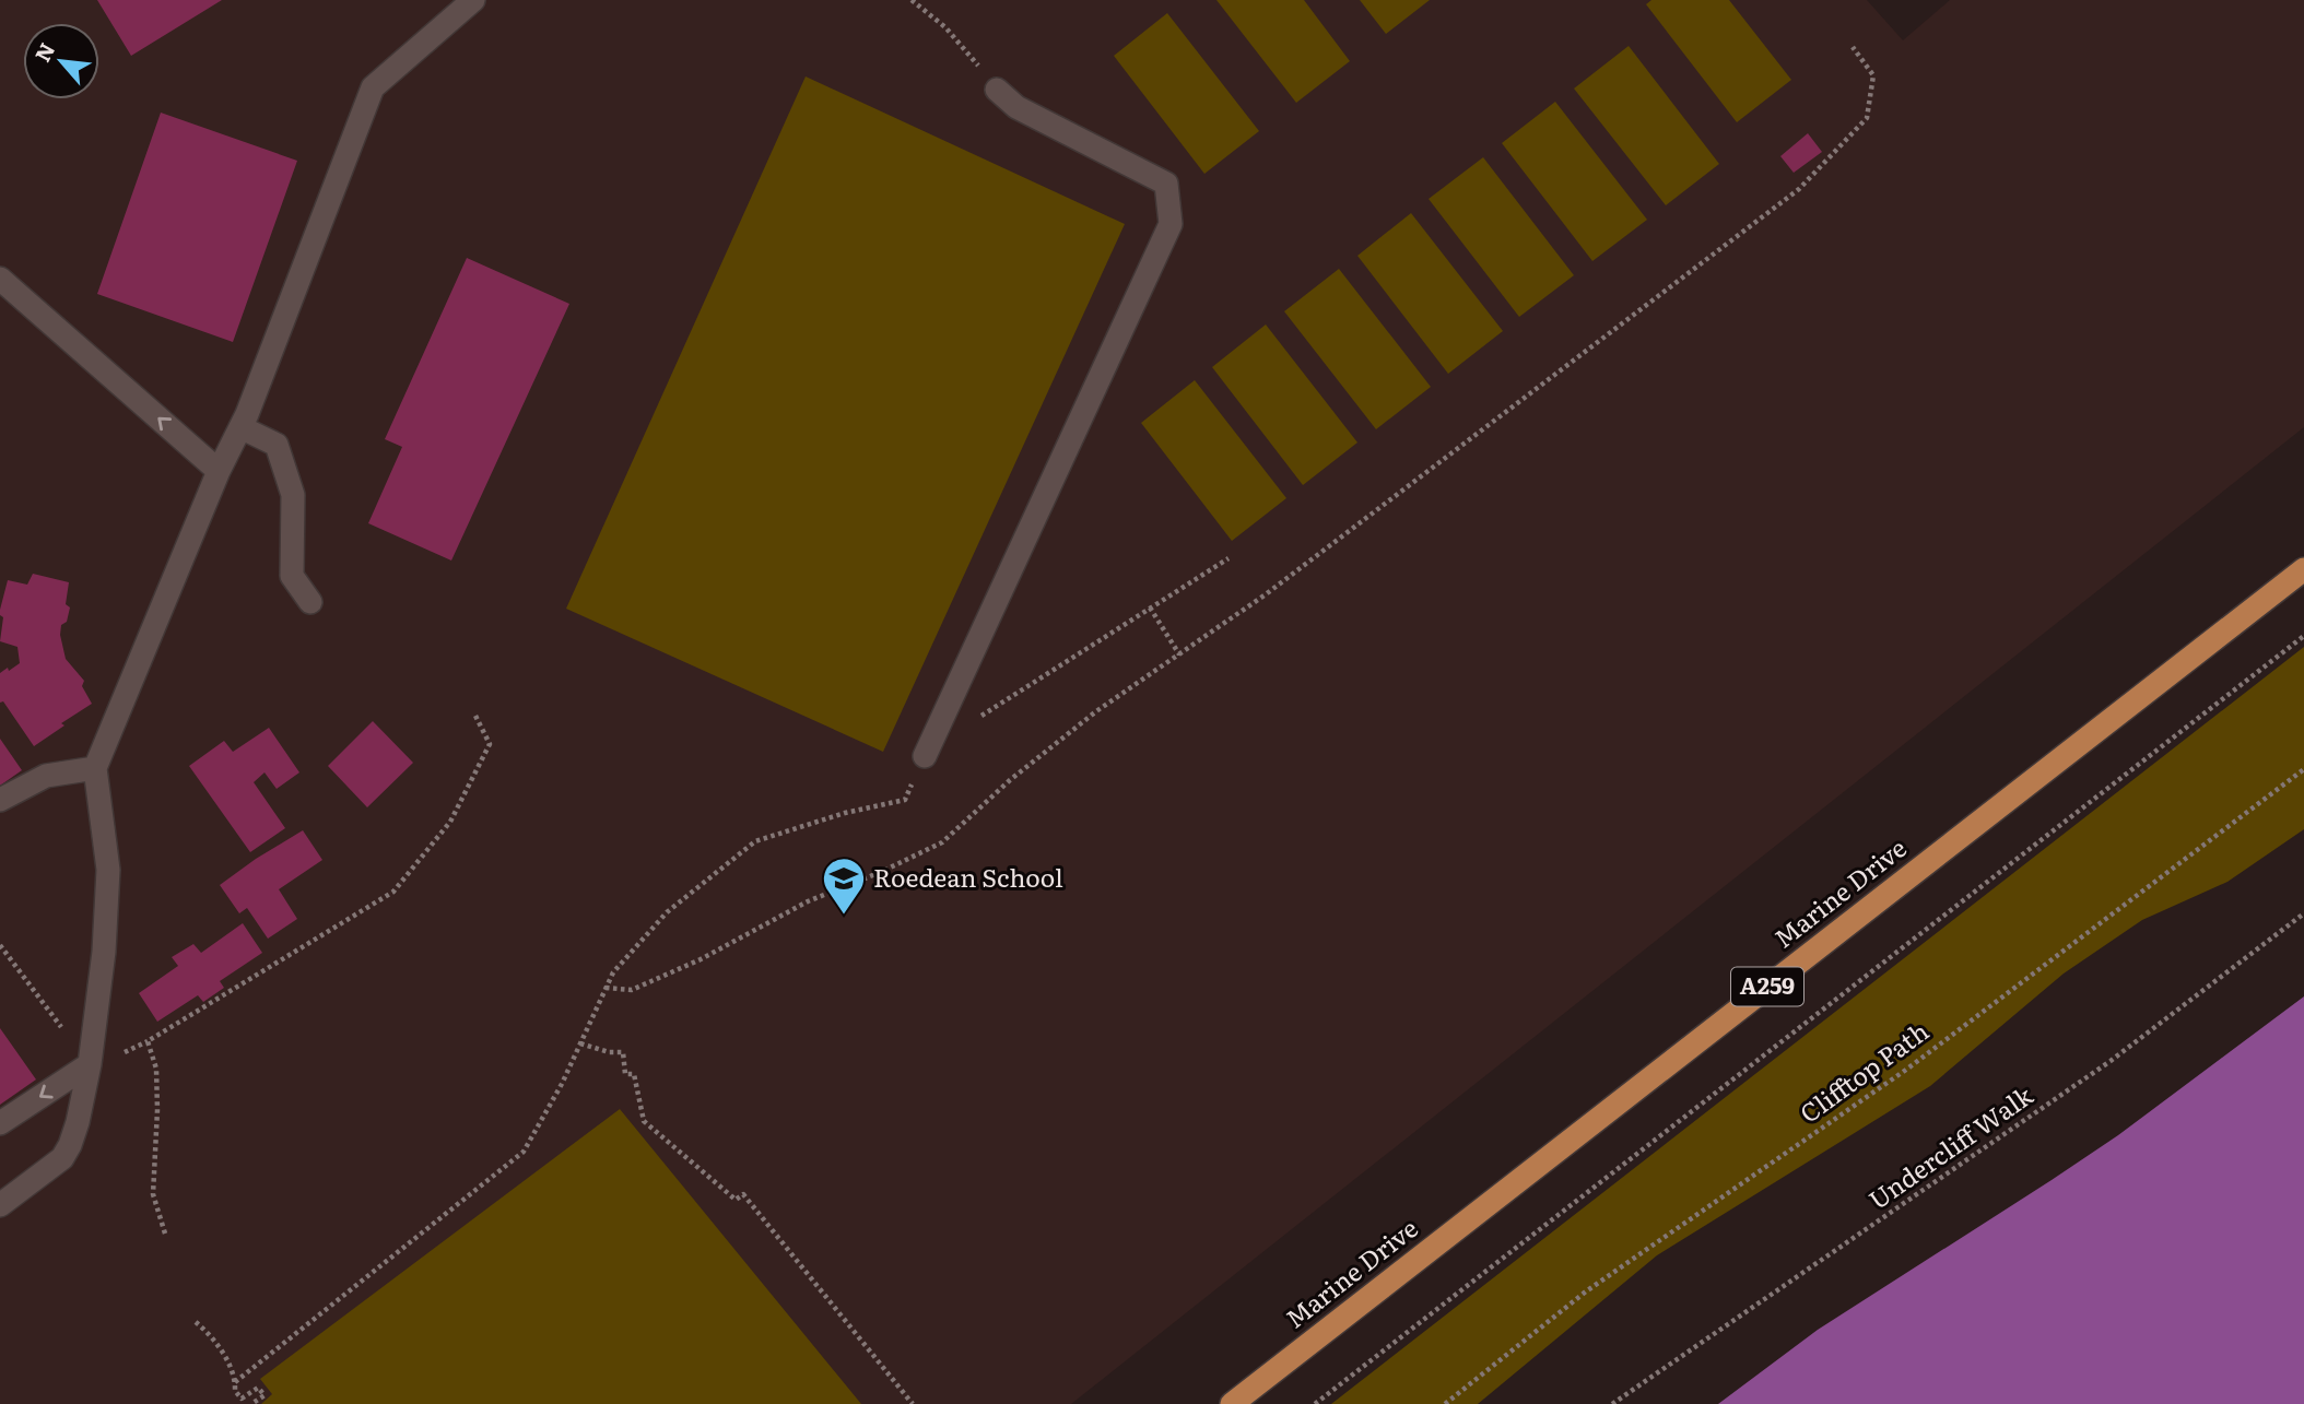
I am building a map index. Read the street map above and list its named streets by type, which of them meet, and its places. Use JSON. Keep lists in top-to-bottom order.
{
  "streets": {
    "main road": ["Marine Drive", "A259"],
    "path": ["Clifftop Path", "Undercliff Walk"]
  },
  "places": {
    "school or university": ["Roedean School"]
  },
  "north": "top left"
}
